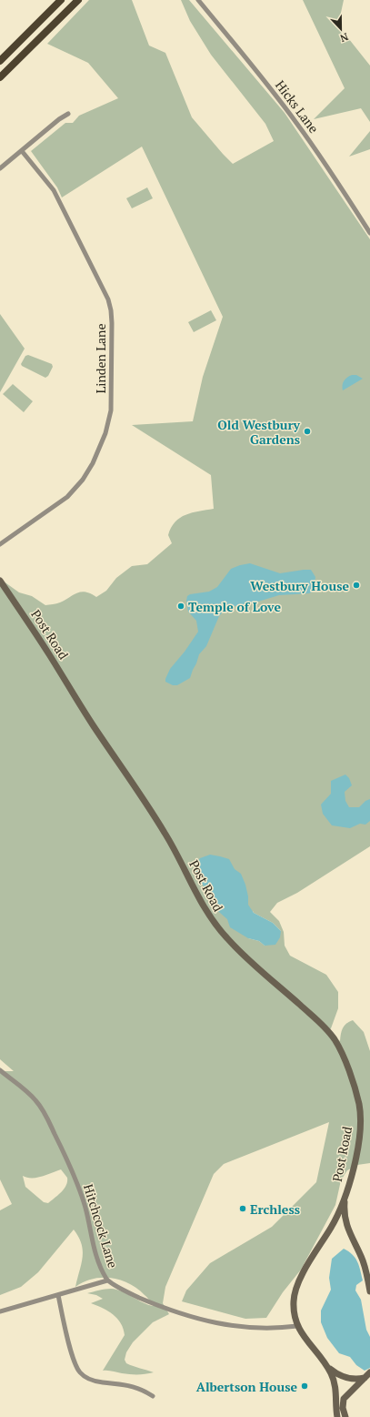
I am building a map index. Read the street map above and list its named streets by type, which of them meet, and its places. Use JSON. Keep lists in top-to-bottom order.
{
  "streets": {
    "main road": ["Post Road"],
    "street": ["Hicks Lane", "Linden Lane", "Hitchcock Lane"]
  },
  "crossings": [
    ["Post Road", "Hitchcock Lane"]
  ],
  "places": [
    "Old Westbury Gardens",
    "Westbury House",
    "Temple of Love",
    "Erchless",
    "Albertson House"
  ],
  "north": "bottom"
}
